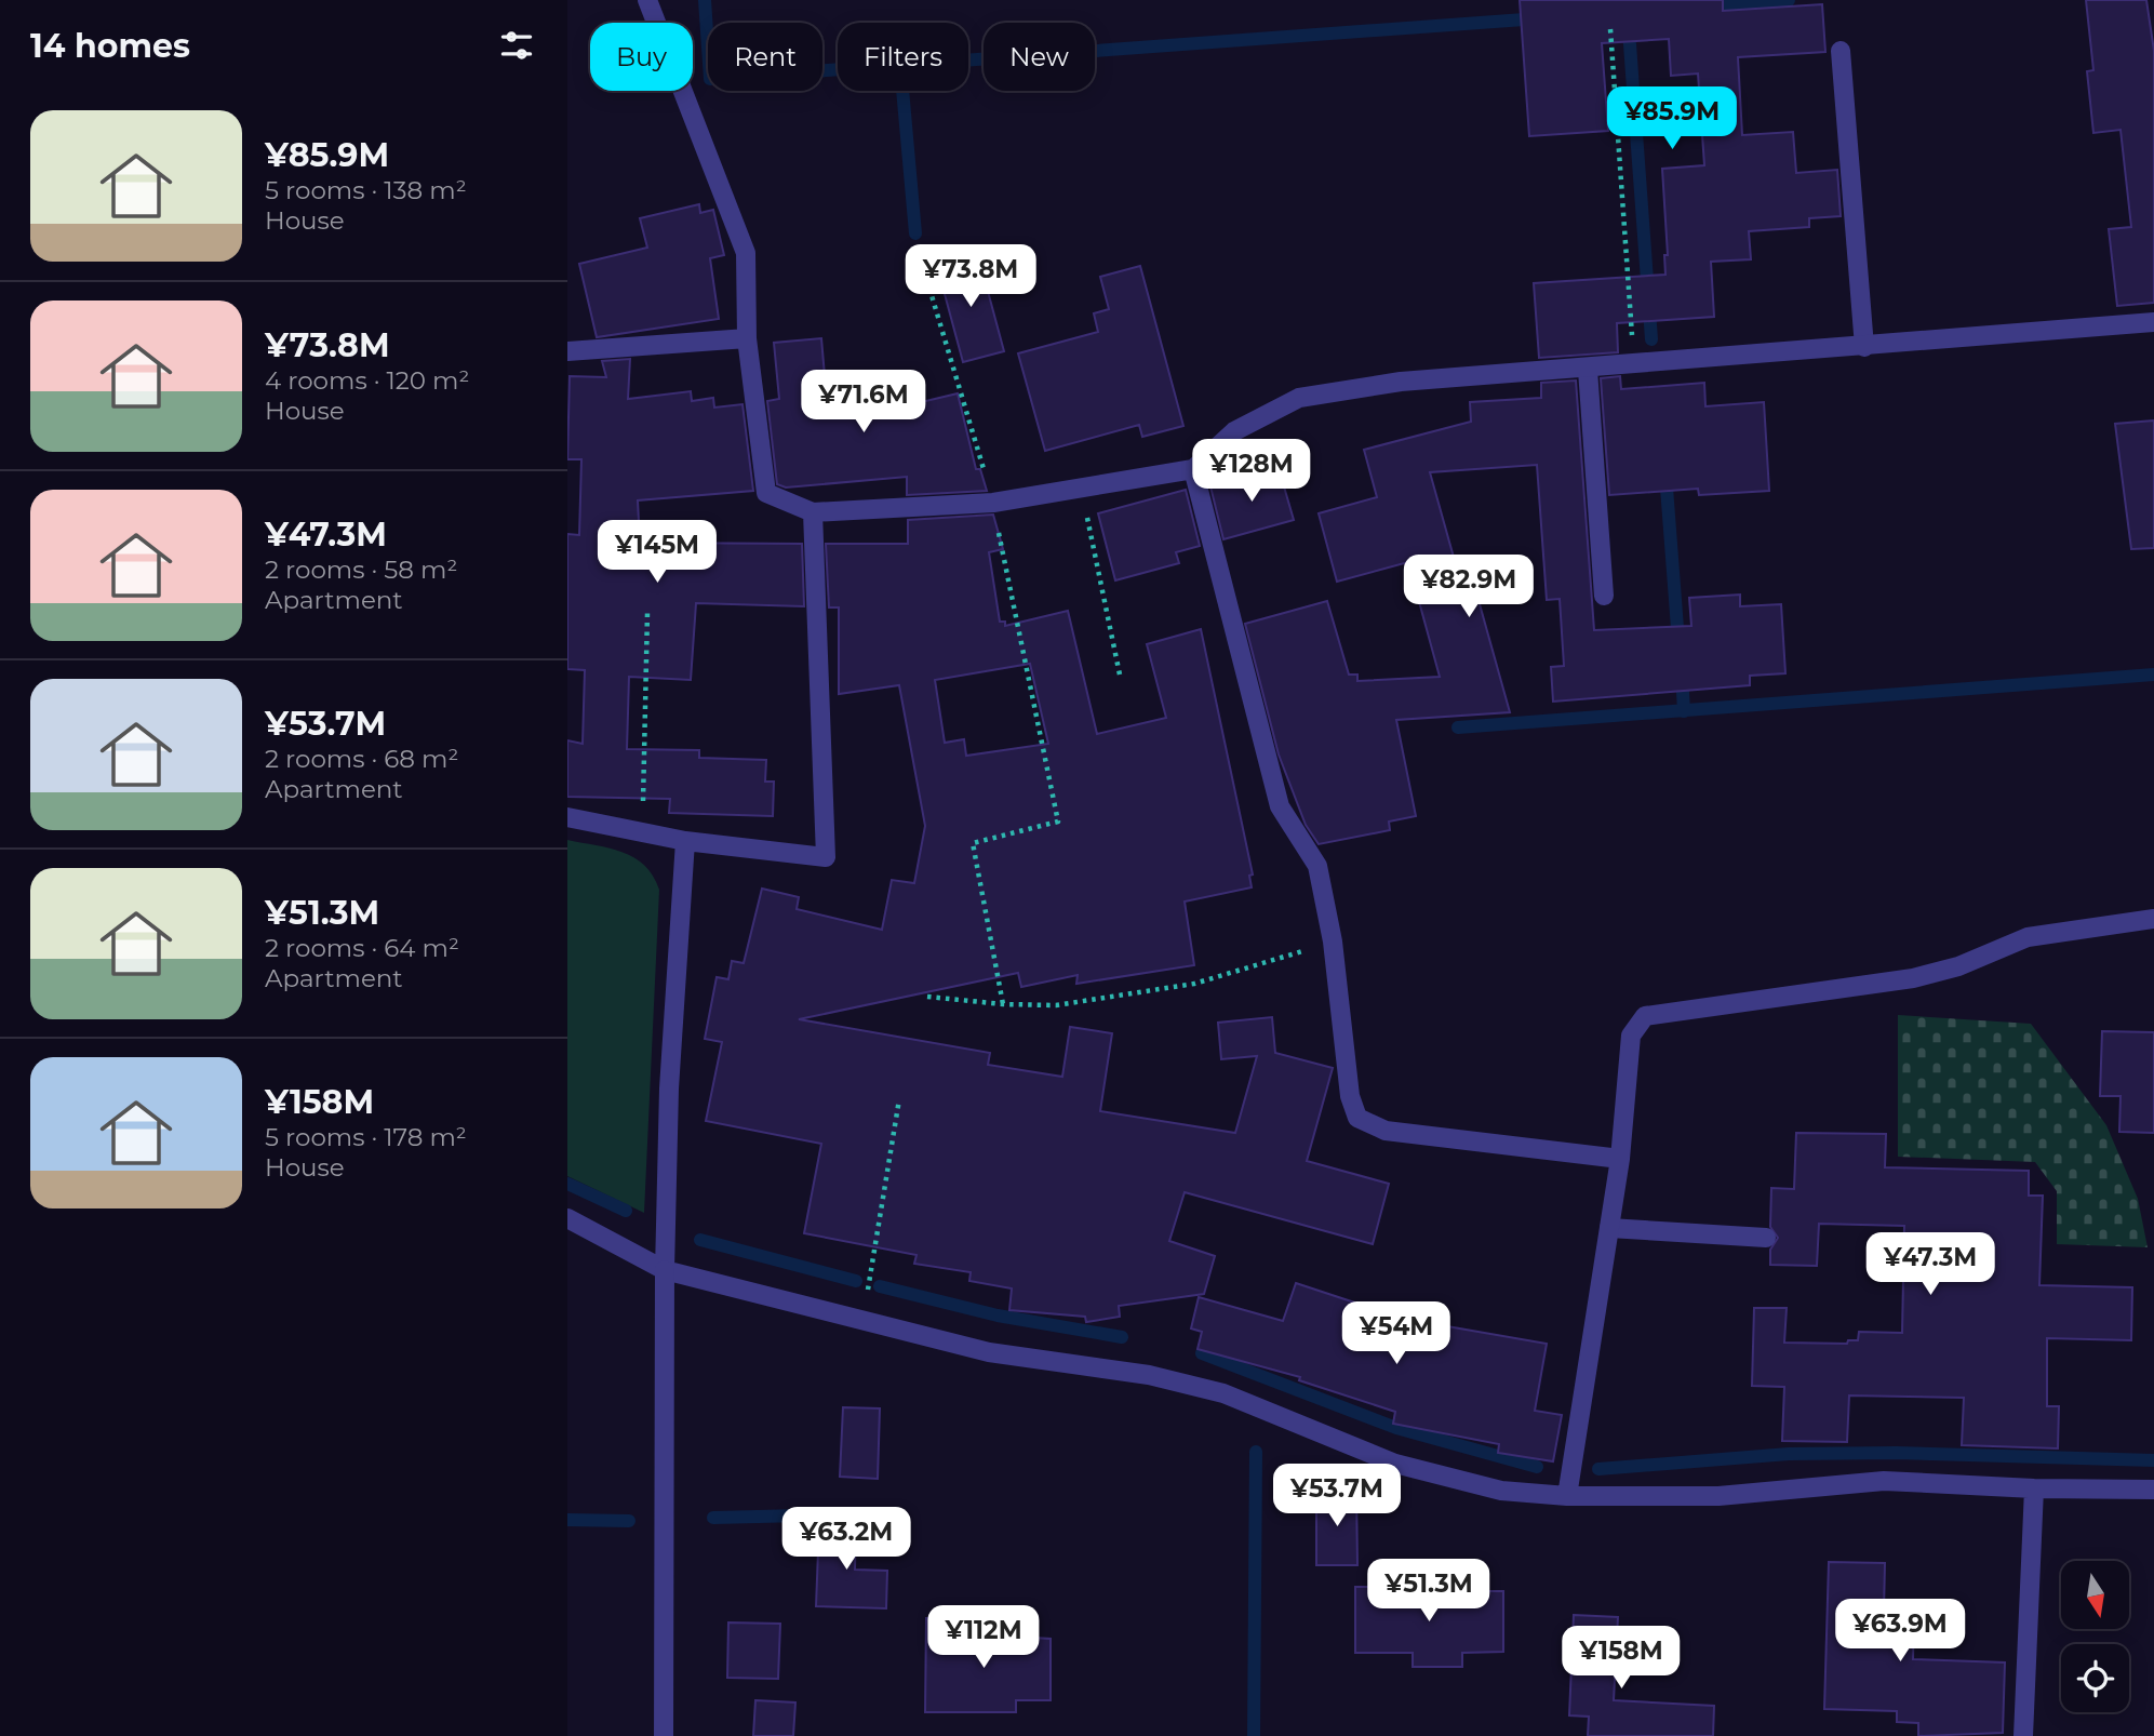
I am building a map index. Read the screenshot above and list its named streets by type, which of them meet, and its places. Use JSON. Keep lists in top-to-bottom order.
{
  "north": "bottom",
  "page": {
    "heading": "14 homes",
    "chip": [
      "Buy",
      "Rent",
      "Filters",
      "New"
    ],
    "price": [
      "¥85.9M",
      "¥73.8M",
      "¥71.6M",
      "¥128M",
      "¥145M",
      "¥82.9M",
      "¥47.3M",
      "¥54M",
      "¥53.7M",
      "¥63.2M",
      "¥51.3M",
      "¥63.9M",
      "¥112M",
      "¥158M"
    ],
    "list": [
      {
        "name": "¥85.9M",
        "note": "5 rooms · 138 m² · House"
      },
      {
        "name": "¥73.8M",
        "note": "4 rooms · 120 m² · House"
      },
      {
        "name": "¥47.3M",
        "note": "2 rooms · 58 m² · Apartment"
      },
      {
        "name": "¥53.7M",
        "note": "2 rooms · 68 m² · Apartment"
      },
      {
        "name": "¥51.3M",
        "note": "2 rooms · 64 m² · Apartment"
      },
      {
        "name": "¥158M",
        "note": "5 rooms · 178 m² · House"
      }
    ]
  }
}
